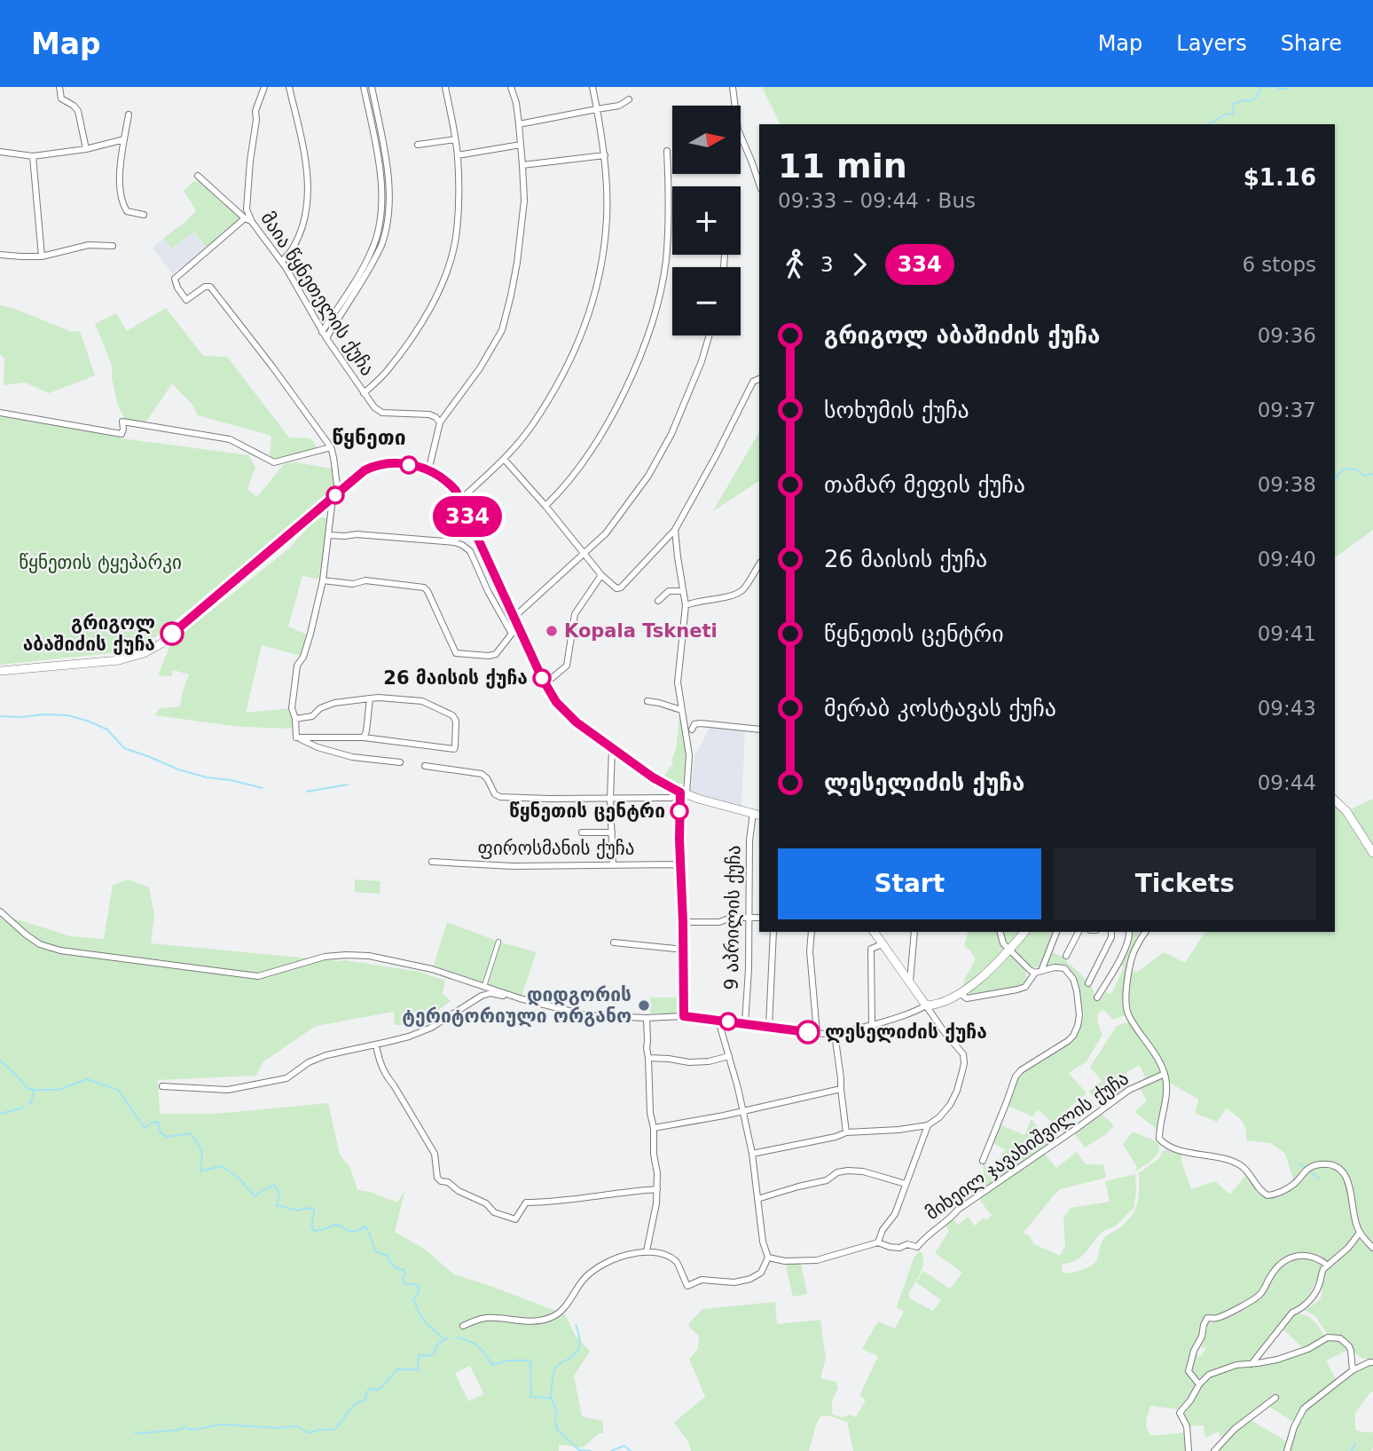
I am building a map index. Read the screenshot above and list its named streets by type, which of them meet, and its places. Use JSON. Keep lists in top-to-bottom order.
{
  "streets": {
    "street": [
      "მაია წყნეთელის ქუჩა",
      "ფიროსმანის ქუჩა",
      "9 აპრილის ქუჩა",
      "მიხეილ ჯავახიშვილის ქუჩა"
    ]
  },
  "districts": ["წყნეთი"],
  "parks": ["წყნეთის ტყეპარკი"],
  "places": [
    "Kopala Tskneti",
    "გრიგოლ აბაშიძის ქუჩა",
    "26 მაისის ქუჩა",
    "წყნეთის ცენტრი",
    "დიდგორის ტერიტორიული ორგანო",
    "ლესელიძის ქუჩა"
  ],
  "lines": ["bus line 334"],
  "north": "right",
  "page": {
    "header": "Map",
    "nav": ["Map", "Layers", "Share"],
    "on_map": "334",
    "map_buttons": ["+", "−"],
    "heading": ["11 min", "09:33 – 09:44 · Bus", "$1.16"],
    "legs": ["3", "334", "6 stops"],
    "list": [
      {
        "name": "გრიგოლ აბაშიძის ქუჩა",
        "value": "09:36"
      },
      {
        "name": "სოხუმის ქუჩა",
        "value": "09:37"
      },
      {
        "name": "თამარ მეფის ქუჩა",
        "value": "09:38"
      },
      {
        "name": "26 მაისის ქუჩა",
        "value": "09:40"
      },
      {
        "name": "წყნეთის ცენტრი",
        "value": "09:41"
      },
      {
        "name": "მერაბ კოსტავას ქუჩა",
        "value": "09:43"
      },
      {
        "name": "ლესელიძის ქუჩა",
        "value": "09:44"
      }
    ],
    "buttons": ["Start", "Tickets"]
  }
}
